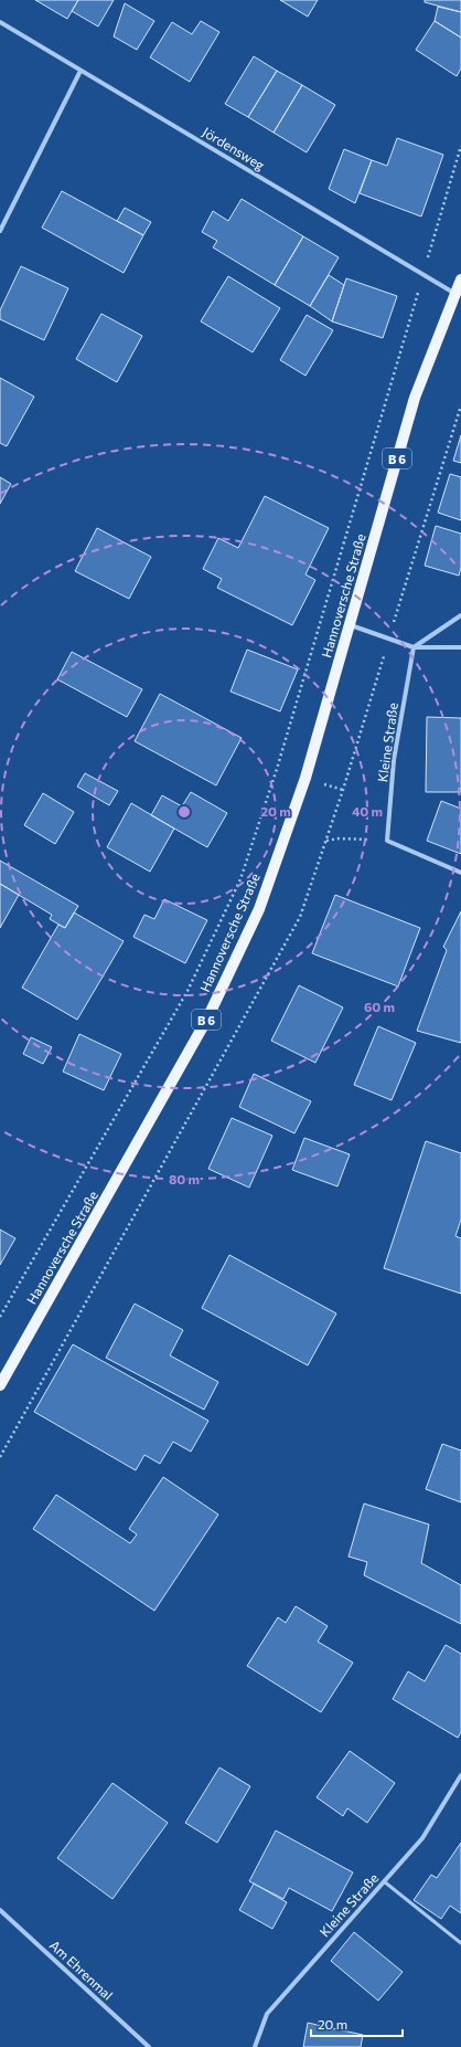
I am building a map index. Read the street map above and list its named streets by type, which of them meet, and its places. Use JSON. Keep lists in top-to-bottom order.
{
  "streets": {
    "main road": ["B 6", "Hannoversche Straße"],
    "street": ["Jördensweg", "Kleine Straße", "Am Ehrenmal"]
  },
  "crossings": [
    ["Jördensweg", "Hannoversche Straße"]
  ],
  "scale_bar": "20 m",
  "rings": [
    "20 m",
    "40 m",
    "60 m",
    "80 m"
  ]
}
